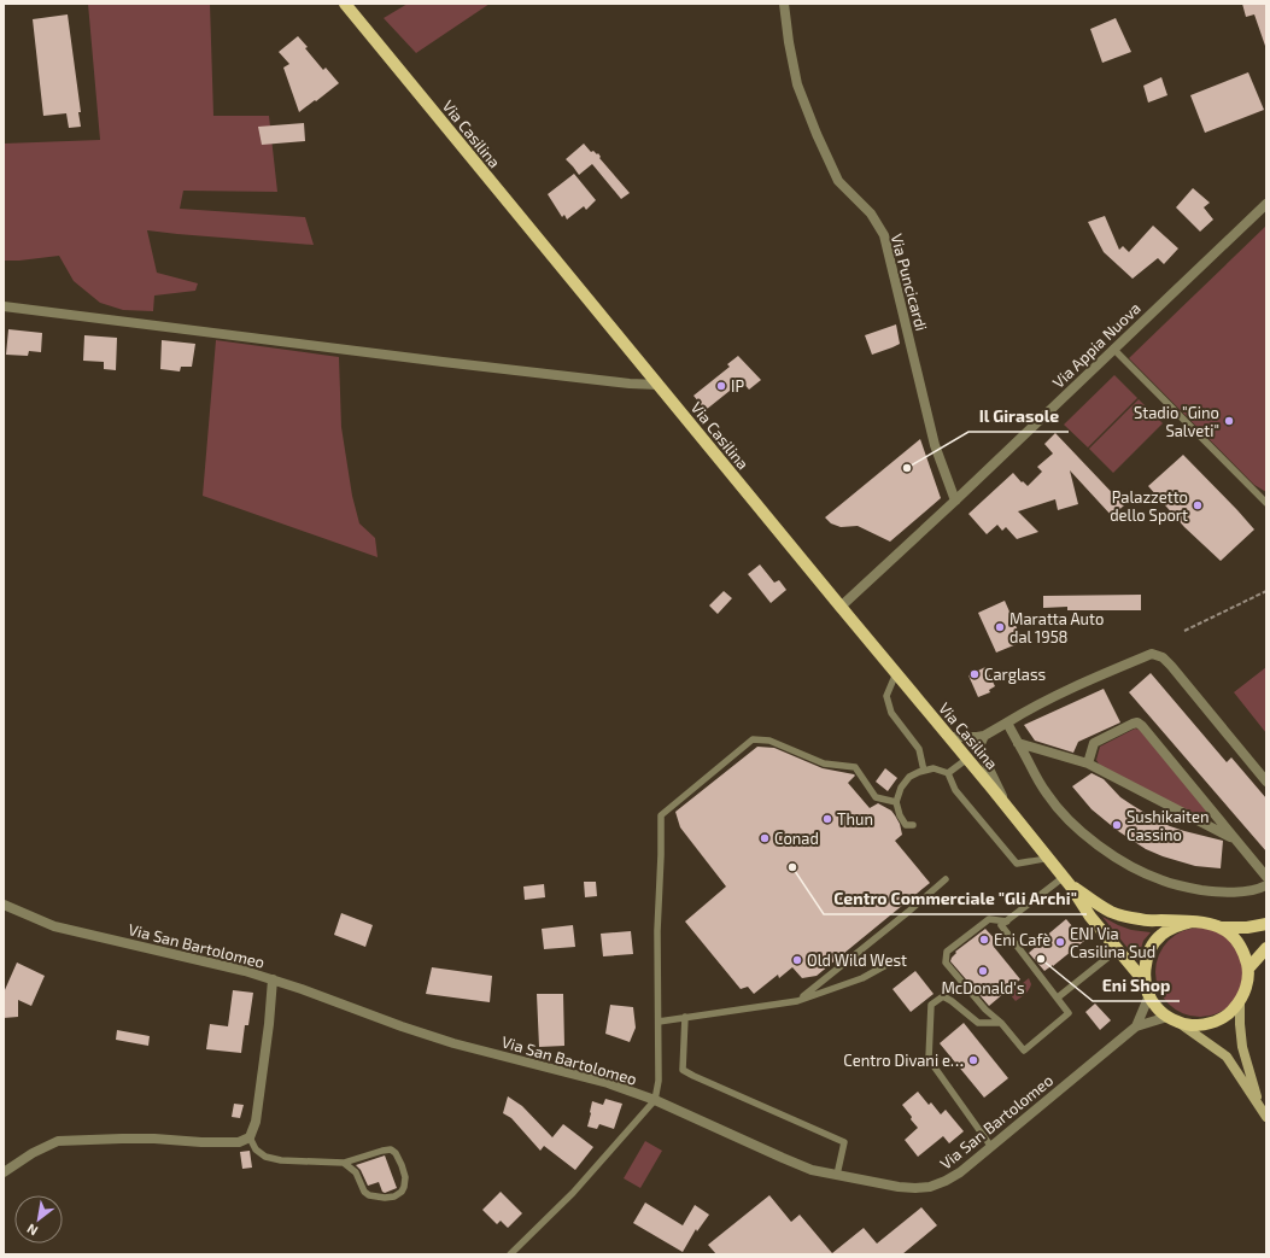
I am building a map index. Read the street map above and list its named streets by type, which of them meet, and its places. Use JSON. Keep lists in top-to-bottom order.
{
  "streets": {
    "main road": ["Via Casilina"],
    "street": ["Via Puncicardi", "Via Appia Nuova", "Via San Bartolomeo"]
  },
  "crossings": [
    ["Via Casilina", "Via Appia Nuova"],
    ["Via Puncicardi", "Via Appia Nuova"]
  ],
  "places": [
    "IP",
    "Stadio \"Gino Salveti\"",
    "Il Girasole",
    "Palazzetto dello Sport",
    "Maratta Auto dal 1958",
    "Carglass",
    "Thun",
    "Sushikaiten Cassino",
    "Conad",
    "Centro Commerciale \"Gli Archi\"",
    "Eni Cafè",
    "ENI Via Casilina Sud",
    "Eni Shop",
    "Old Wild West",
    "McDonald's",
    "Centro Divani e…"
  ],
  "north": "bottom left"
}
